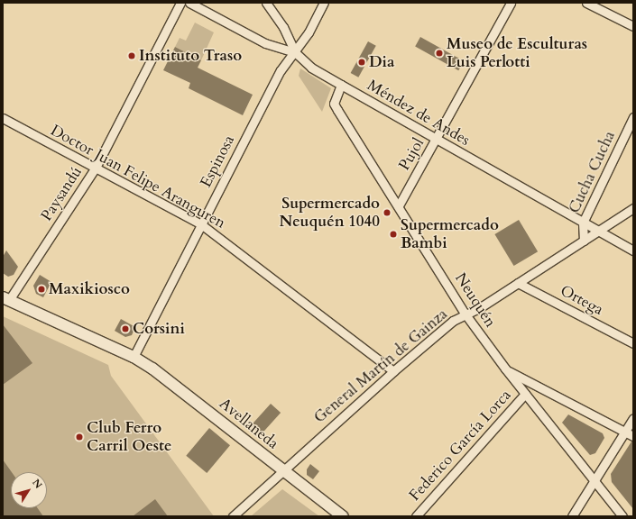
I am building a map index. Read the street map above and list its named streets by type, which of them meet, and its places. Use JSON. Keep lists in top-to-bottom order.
{
  "streets": {
    "street": [
      "Méndez de Andes",
      "Pujol",
      "Espinosa",
      "Cucha Cucha",
      "Doctor Juan Felipe Aranguren",
      "Paysandú",
      "Neuquén",
      "Ortega",
      "General Martín de Gainza",
      "Avellaneda",
      "Federico García Lorca"
    ]
  },
  "crossings": [
    ["Méndez de Andes", "Pujol"],
    ["Méndez de Andes", "Espinosa"],
    ["Méndez de Andes", "Cucha Cucha"],
    ["Méndez de Andes", "Neuquén"],
    ["Méndez de Andes", "General Martín de Gainza"],
    ["Pujol", "Neuquén"],
    ["Espinosa", "Doctor Juan Felipe Aranguren"],
    ["Espinosa", "Avellaneda"],
    ["Cucha Cucha", "General Martín de Gainza"],
    ["Doctor Juan Felipe Aranguren", "Paysandú"],
    ["Doctor Juan Felipe Aranguren", "General Martín de Gainza"],
    ["Paysandú", "Avellaneda"],
    ["Neuquén", "General Martín de Gainza"],
    ["Neuquén", "Federico García Lorca"],
    ["Ortega", "General Martín de Gainza"],
    ["General Martín de Gainza", "Avellaneda"]
  ],
  "places": [
    "Museo de Esculturas Luis Perlotti",
    "Instituto Traso",
    "Dia",
    "Supermercado Neuquén 1040",
    "Supermercado Bambi",
    "Maxikiosco",
    "Corsini",
    "Club Ferro Carril Oeste"
  ],
  "north": "top right"
}
